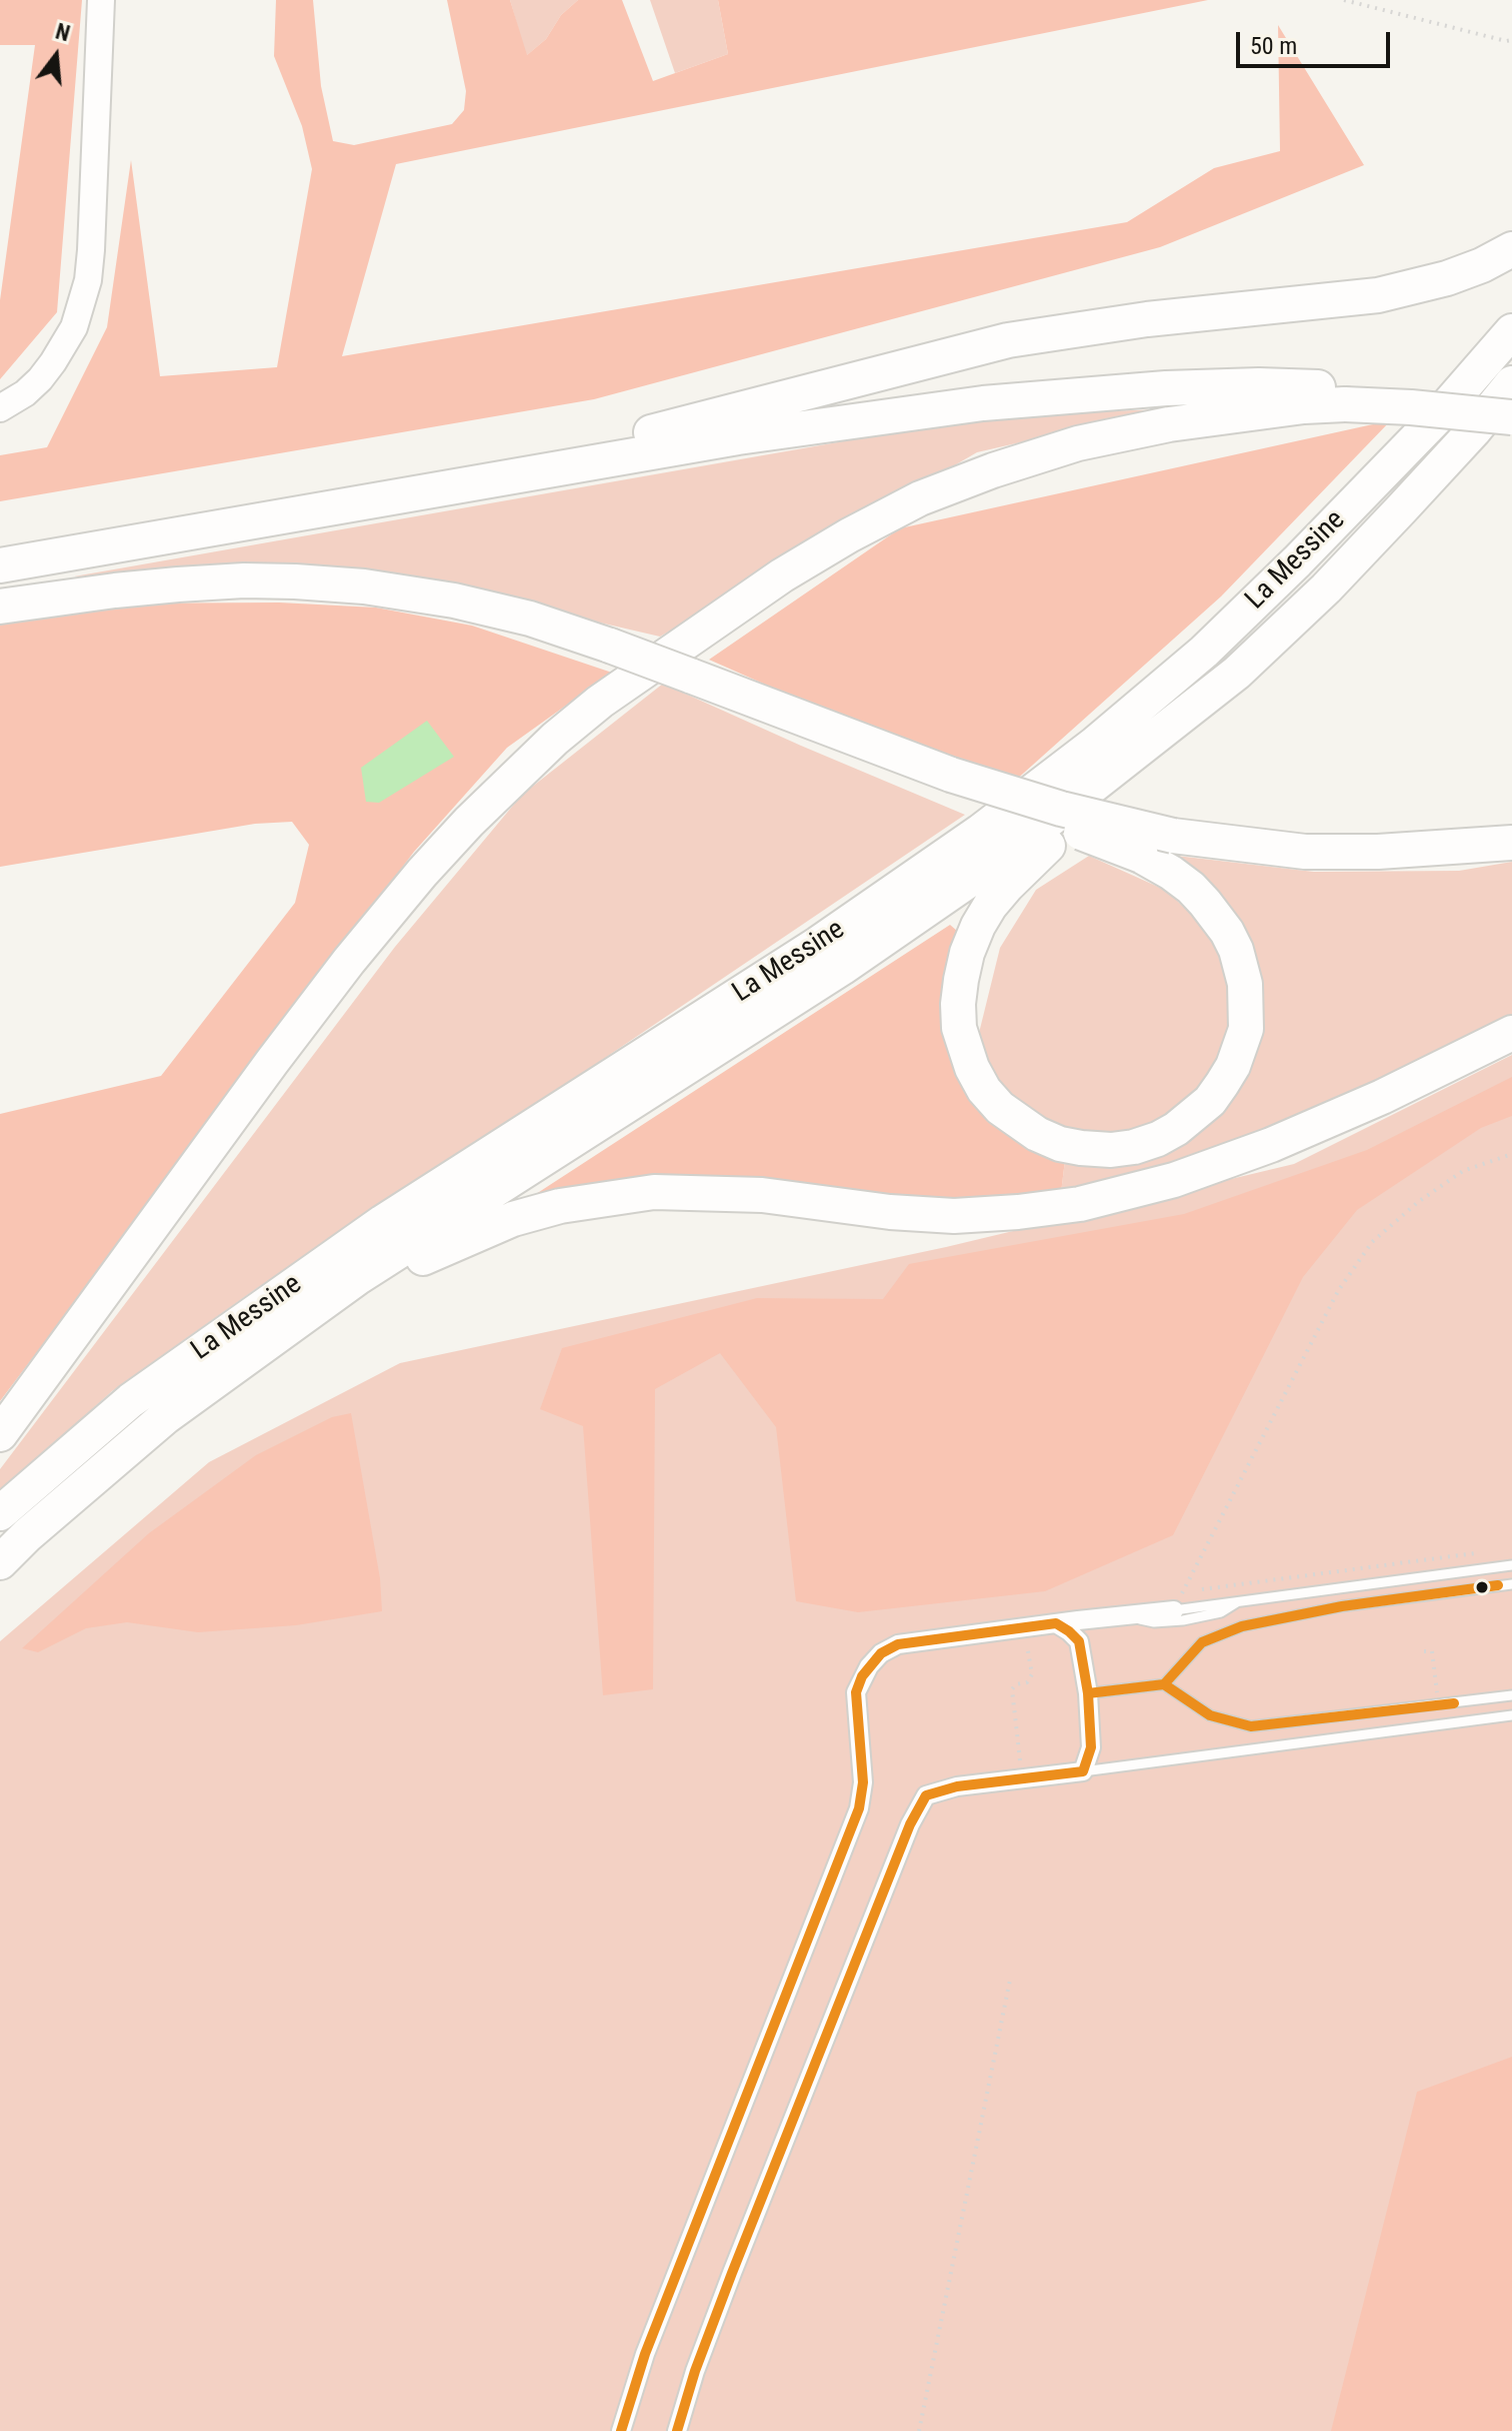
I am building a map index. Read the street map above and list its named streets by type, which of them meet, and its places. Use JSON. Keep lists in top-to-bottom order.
{
  "streets": {
    "highway": ["La Messine"]
  },
  "scale_bar": "50 m",
  "north": "top"
}
